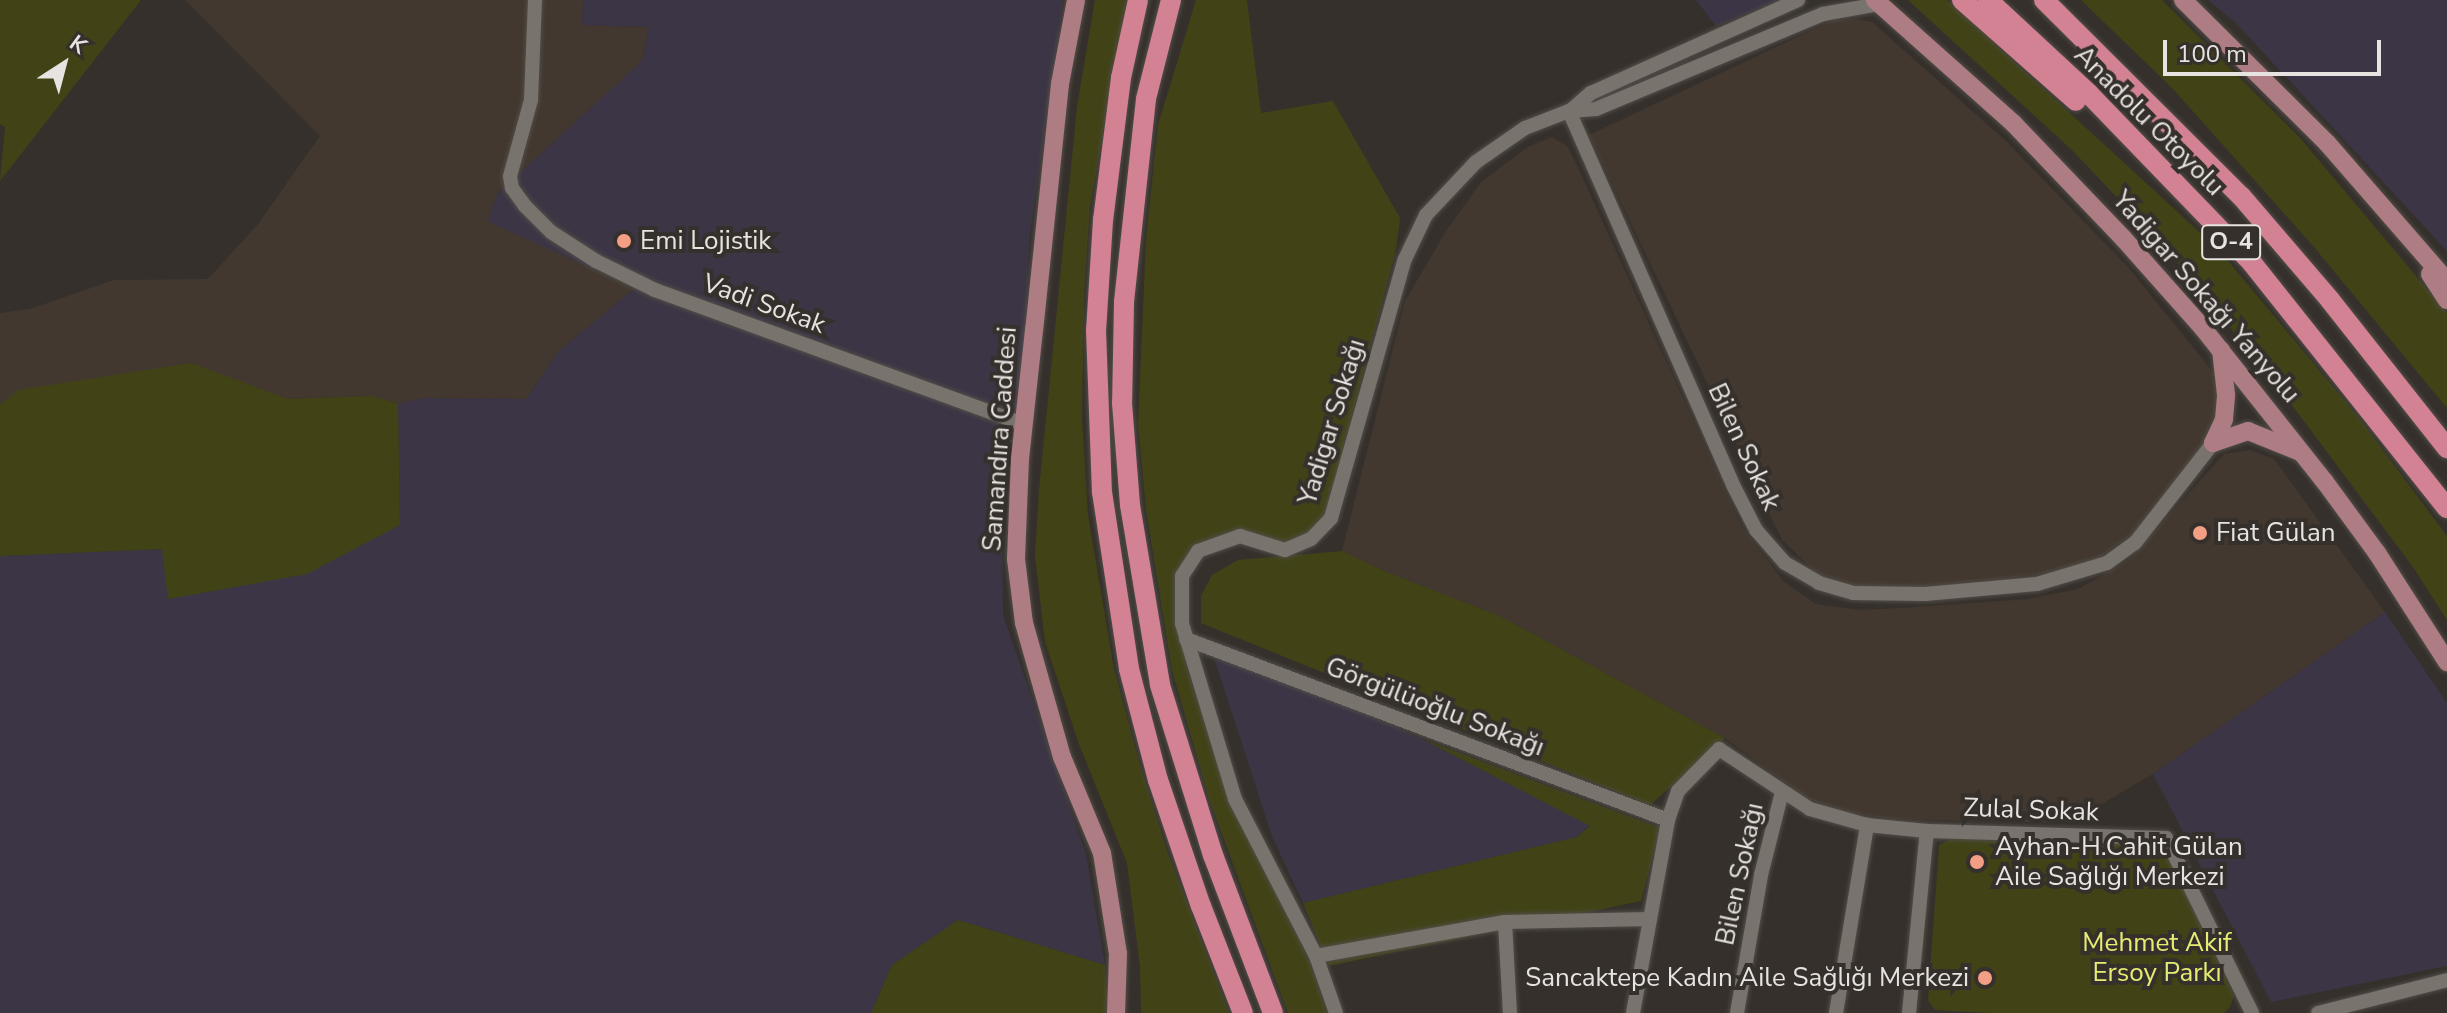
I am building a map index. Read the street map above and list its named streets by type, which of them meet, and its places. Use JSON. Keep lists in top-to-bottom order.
{
  "streets": {
    "highway": ["Anadolu Otoyolu", "O-4"],
    "main road": ["Yadigar Sokağı Yanyolu", "Samandıra Caddesi"],
    "street": [
      "Vadi Sokak",
      "Yadigar Sokağı",
      "Bilen Sokak",
      "Görgülüoğlu Sokağı",
      "Zulal Sokak",
      "Bilen Sokağı"
    ]
  },
  "crossings": [
    ["Yadigar Sokağı Yanyolu", "Yadigar Sokağı"],
    ["Vadi Sokak", "Samandıra Caddesi"],
    ["Yadigar Sokağı", "Bilen Sokak"],
    ["Yadigar Sokağı", "Görgülüoğlu Sokağı"],
    ["Görgülüoğlu Sokağı", "Zulal Sokak"],
    ["Zulal Sokak", "Bilen Sokağı"]
  ],
  "parks": ["Mehmet Akif Ersoy Parkı"],
  "places": [
    "Emi Lojistik",
    "Fiat Gülan",
    "Ayhan-H.Cahit Gülan Aile Sağlığı Merkezi",
    "Sancaktepe Kadın Aile Sağlığı Merkezi"
  ],
  "scale_bar": "100 m",
  "north": "top right"
}
